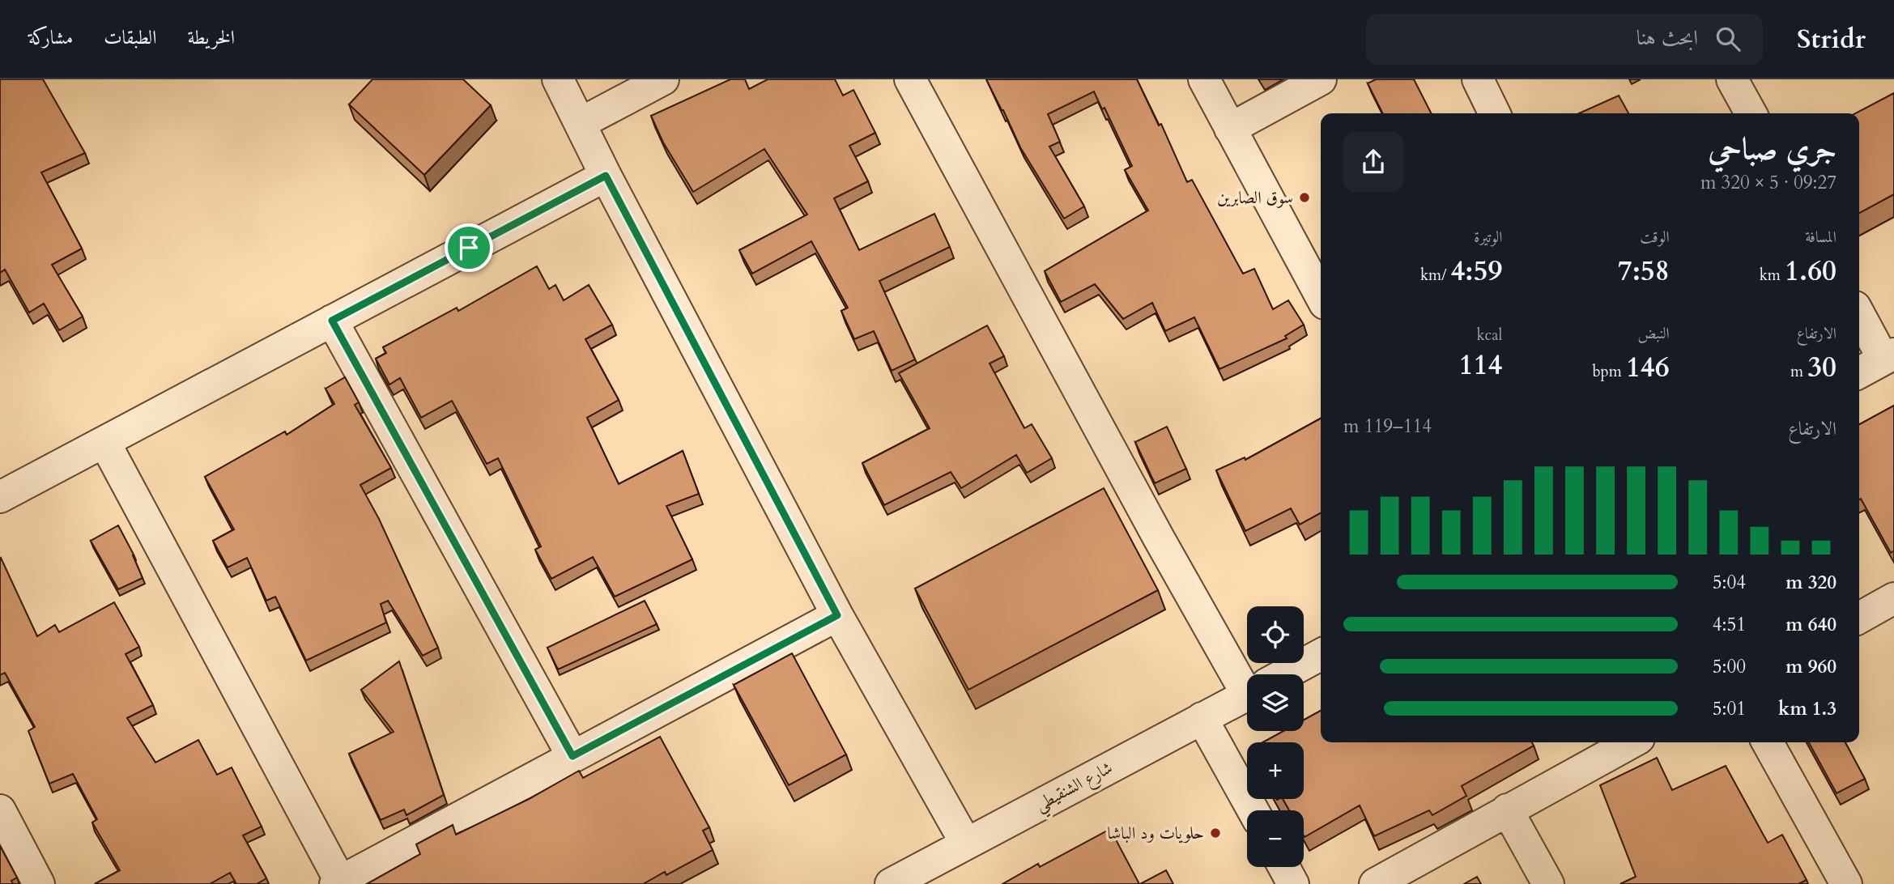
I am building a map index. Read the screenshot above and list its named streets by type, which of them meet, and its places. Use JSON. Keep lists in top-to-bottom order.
{
  "streets": {
    "street": ["شارع الشنقيطي"]
  },
  "places": ["سوق الصابرين", "حلويات ود الباشا"],
  "page": {
    "header": "Stridr",
    "search": "ابحث هنا",
    "nav": ["الخريطة", "الطبقات", "مشاركة"],
    "heading": ["جري صباحي", "09:27 · 5 × 320 m"],
    "stats": [
      ["المسافة", "1.60 km"],
      ["الوقت", "7:58"],
      ["الوتيرة", "4:59 /km"],
      ["الارتفاع", "30 m"],
      ["النبض", "146 bpm"],
      ["kcal", "114"]
    ],
    "chart": ["الارتفاع", "114–119 m"],
    "list": [
      {
        "name": "320 m",
        "note": "5:04"
      },
      {
        "name": "640 m",
        "note": "4:51"
      },
      {
        "name": "960 m",
        "note": "5:00"
      },
      {
        "name": "1.3 km",
        "note": "5:01"
      }
    ],
    "map_buttons": ["+", "−"]
  }
}
